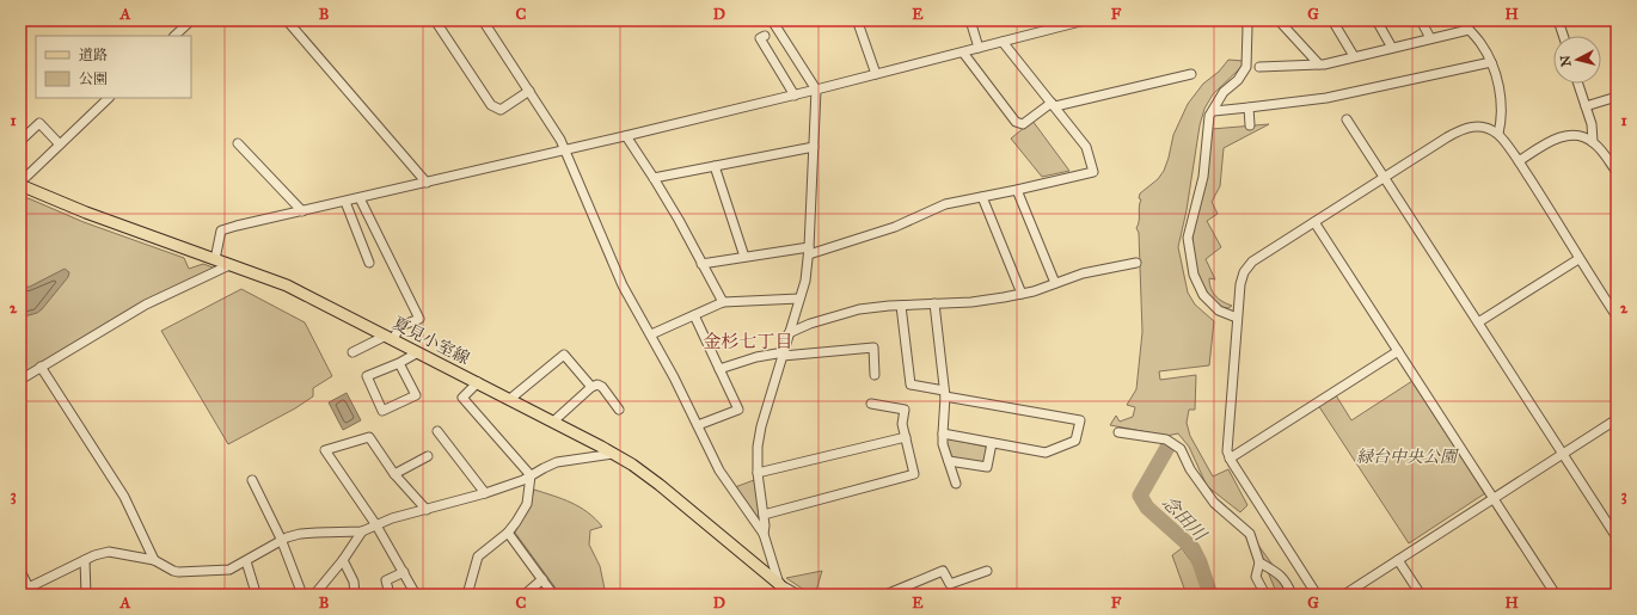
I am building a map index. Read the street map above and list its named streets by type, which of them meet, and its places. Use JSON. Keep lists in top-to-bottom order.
{
  "streets": {
    "main road": ["夏見小室線"]
  },
  "districts": ["金杉七丁目"],
  "water": ["念田川"],
  "parks": ["緑台中央公園"],
  "legend": ["道路", "公園"],
  "north": "left",
  "grid": {
    "columns": [
      "A",
      "B",
      "C",
      "D",
      "E",
      "F",
      "G",
      "H"
    ],
    "rows": ["1", "2", "3"]
  }
}
